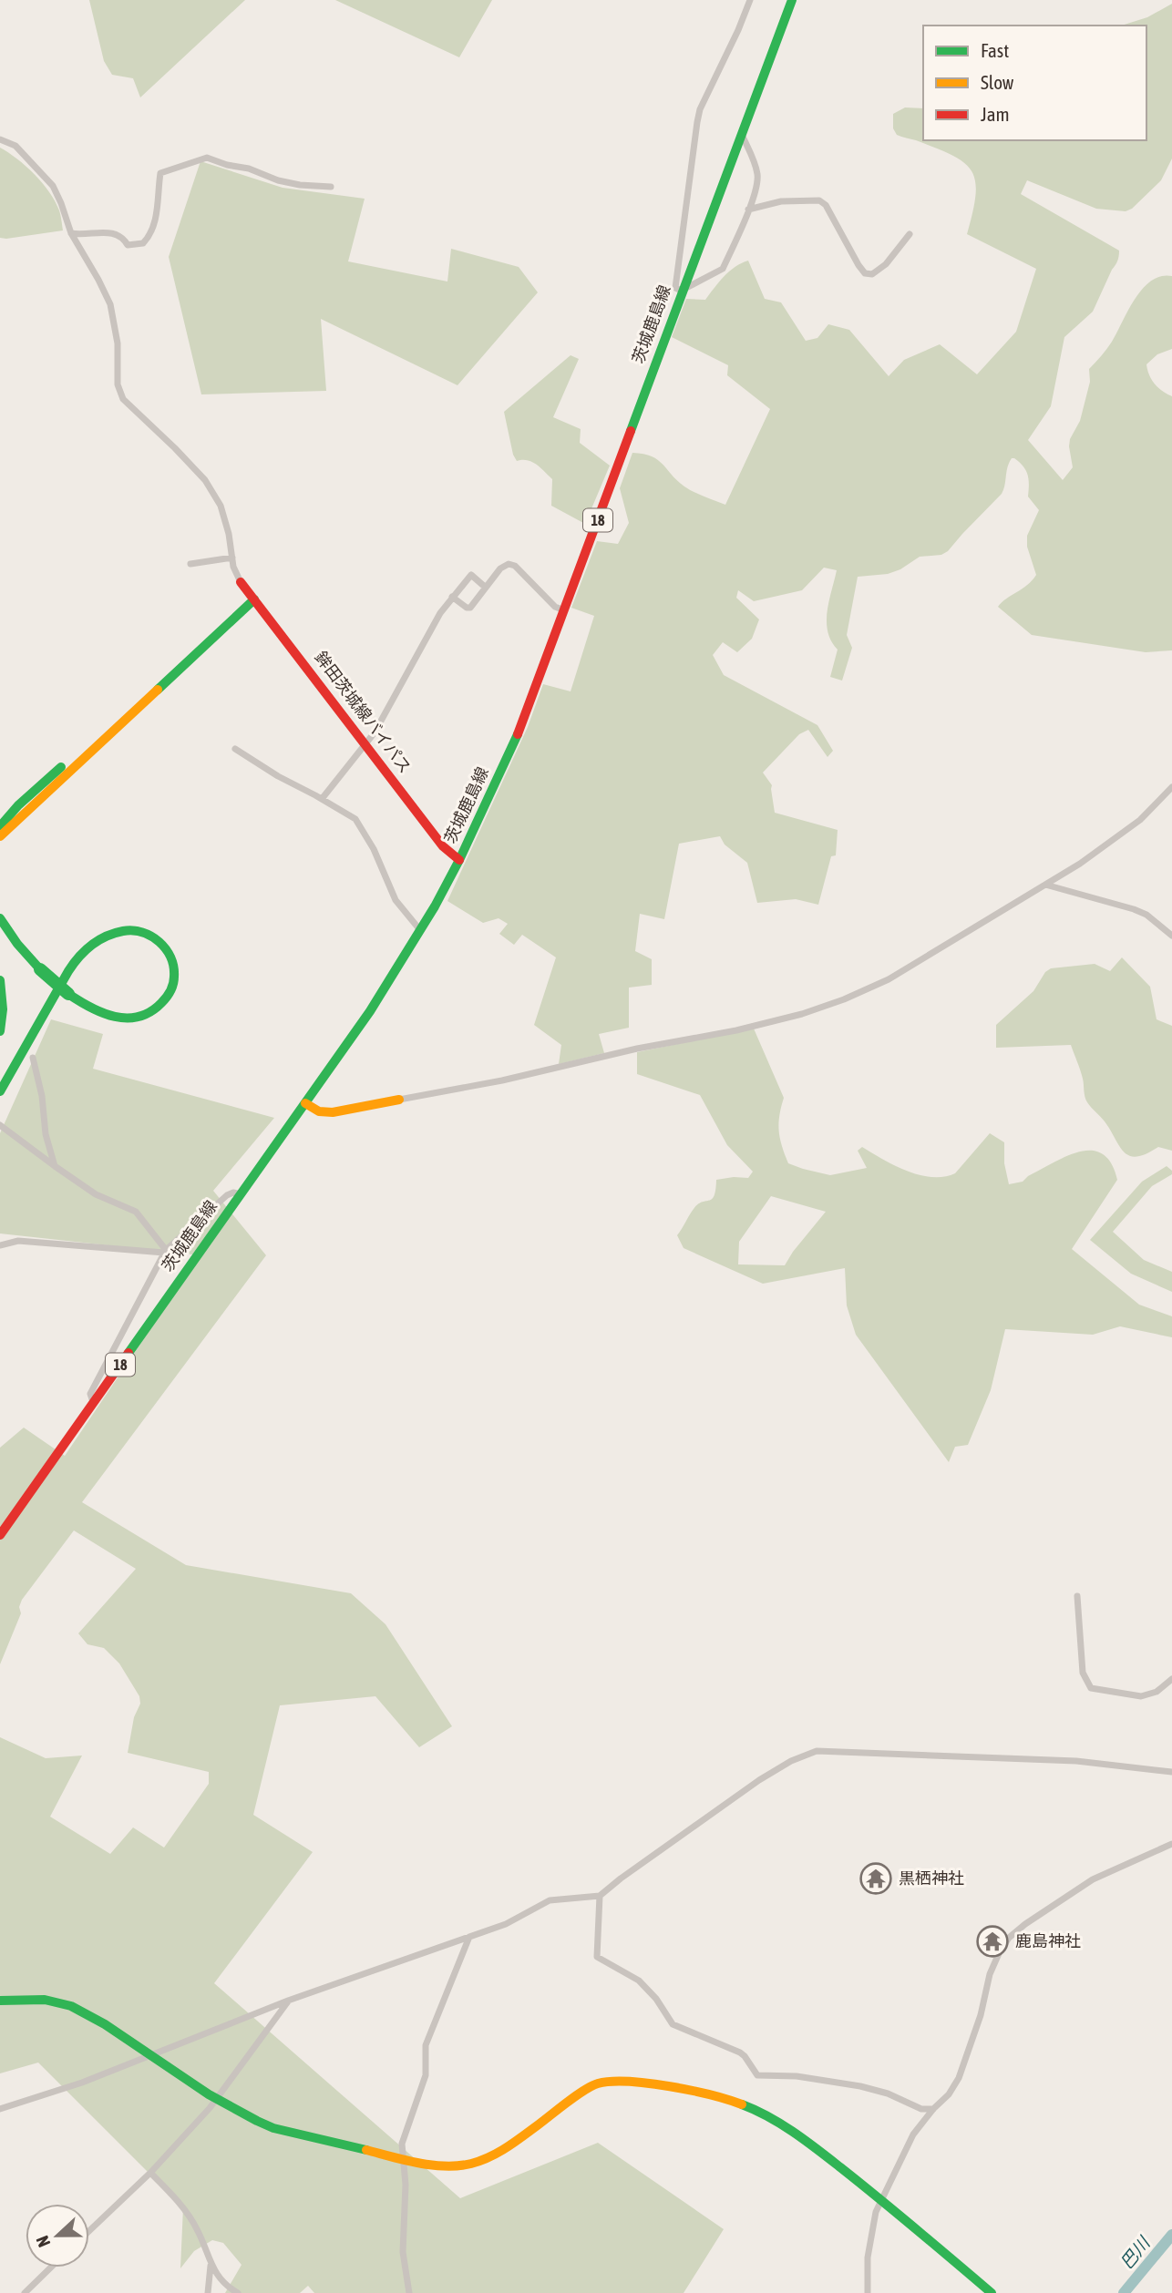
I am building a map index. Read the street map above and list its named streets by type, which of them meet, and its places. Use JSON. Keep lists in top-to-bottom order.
{
  "streets": {
    "main road": ["茨城鹿島線", "18", "鉾田茨城線バイパス"]
  },
  "crossings": [
    ["茨城鹿島線", "鉾田茨城線バイパス"]
  ],
  "water": ["巴川"],
  "places": {
    "temple": ["黒栖神社", "鹿島神社"]
  },
  "legend": ["Fast", "Slow", "Jam"],
  "north": "left"
}
